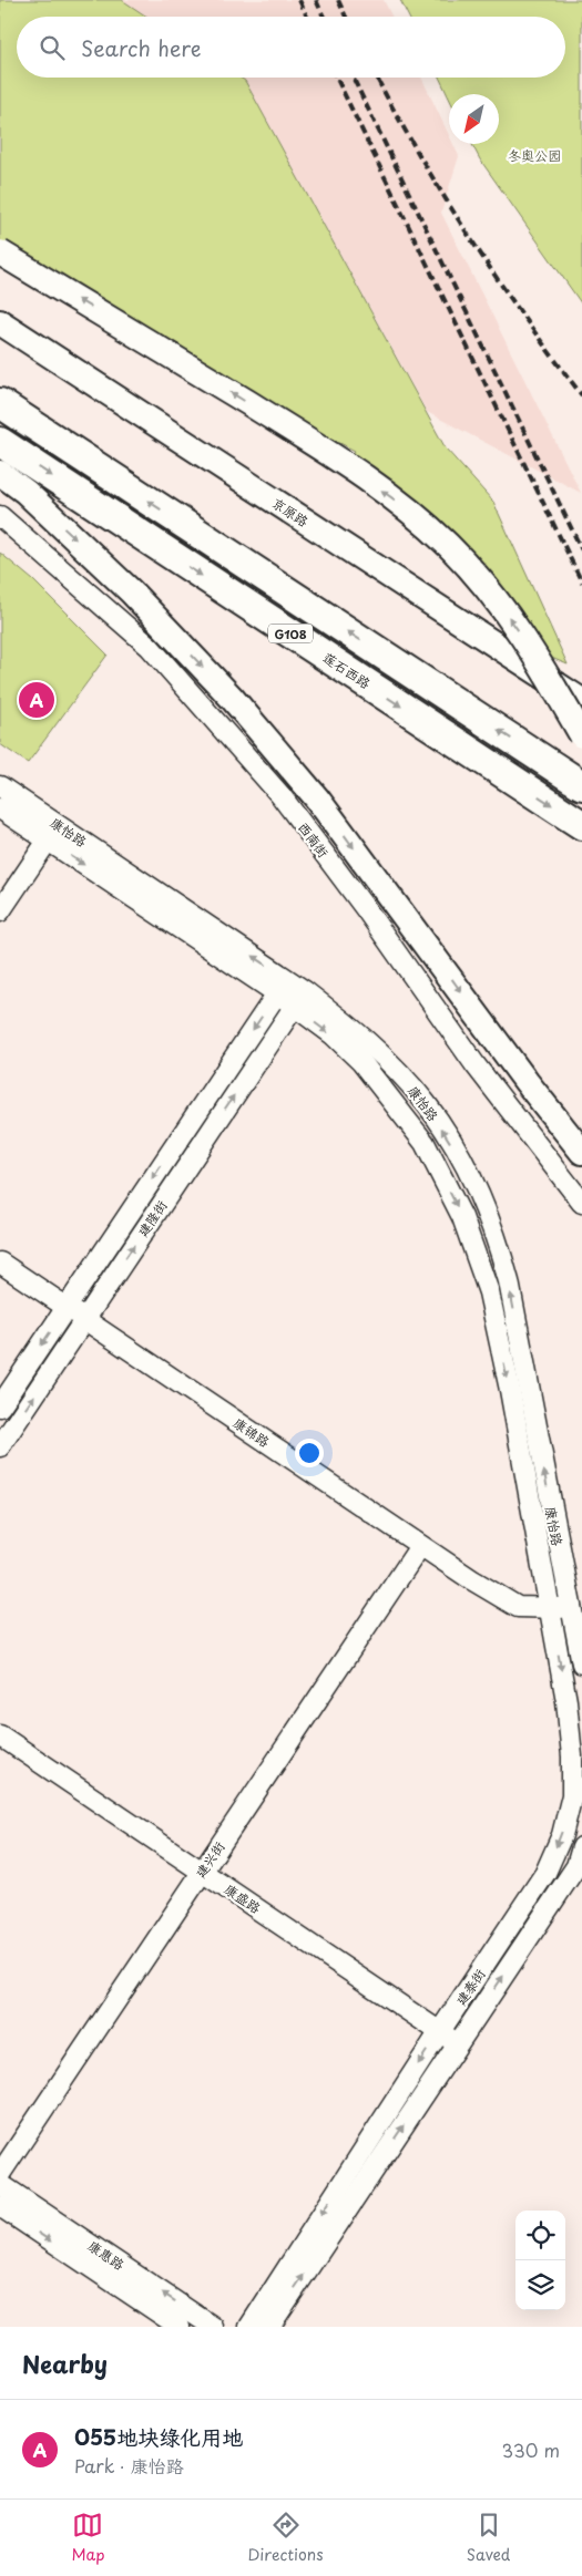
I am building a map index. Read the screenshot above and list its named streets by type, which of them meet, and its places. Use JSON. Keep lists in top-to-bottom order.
{
  "streets": {
    "highway": ["G108", "莲石西路"],
    "main road": ["京原路"],
    "street": [
      "康怡路",
      "西南街",
      "建隆街",
      "康锦路",
      "建兴街",
      "康盛路",
      "建泰街",
      "康惠路"
    ]
  },
  "crossings": [
    ["康怡路", "建隆街"],
    ["康怡路", "康锦路"],
    ["康怡路", "建泰街"],
    ["建隆街", "康锦路"],
    ["康锦路", "建兴街"],
    ["康锦路", "建泰街"],
    ["建兴街", "康盛路"],
    ["康盛路", "建泰街"]
  ],
  "parks": ["冬奥公园"],
  "north": "bottom left",
  "page": {
    "search": "Search here",
    "pins": "A",
    "heading": "Nearby",
    "list": [
      {
        "mark": "A",
        "name": "055地块绿化用地",
        "note": "Park · 康怡路",
        "value": "330 m"
      }
    ],
    "nav": ["Map", "Directions", "Saved"]
  }
}
